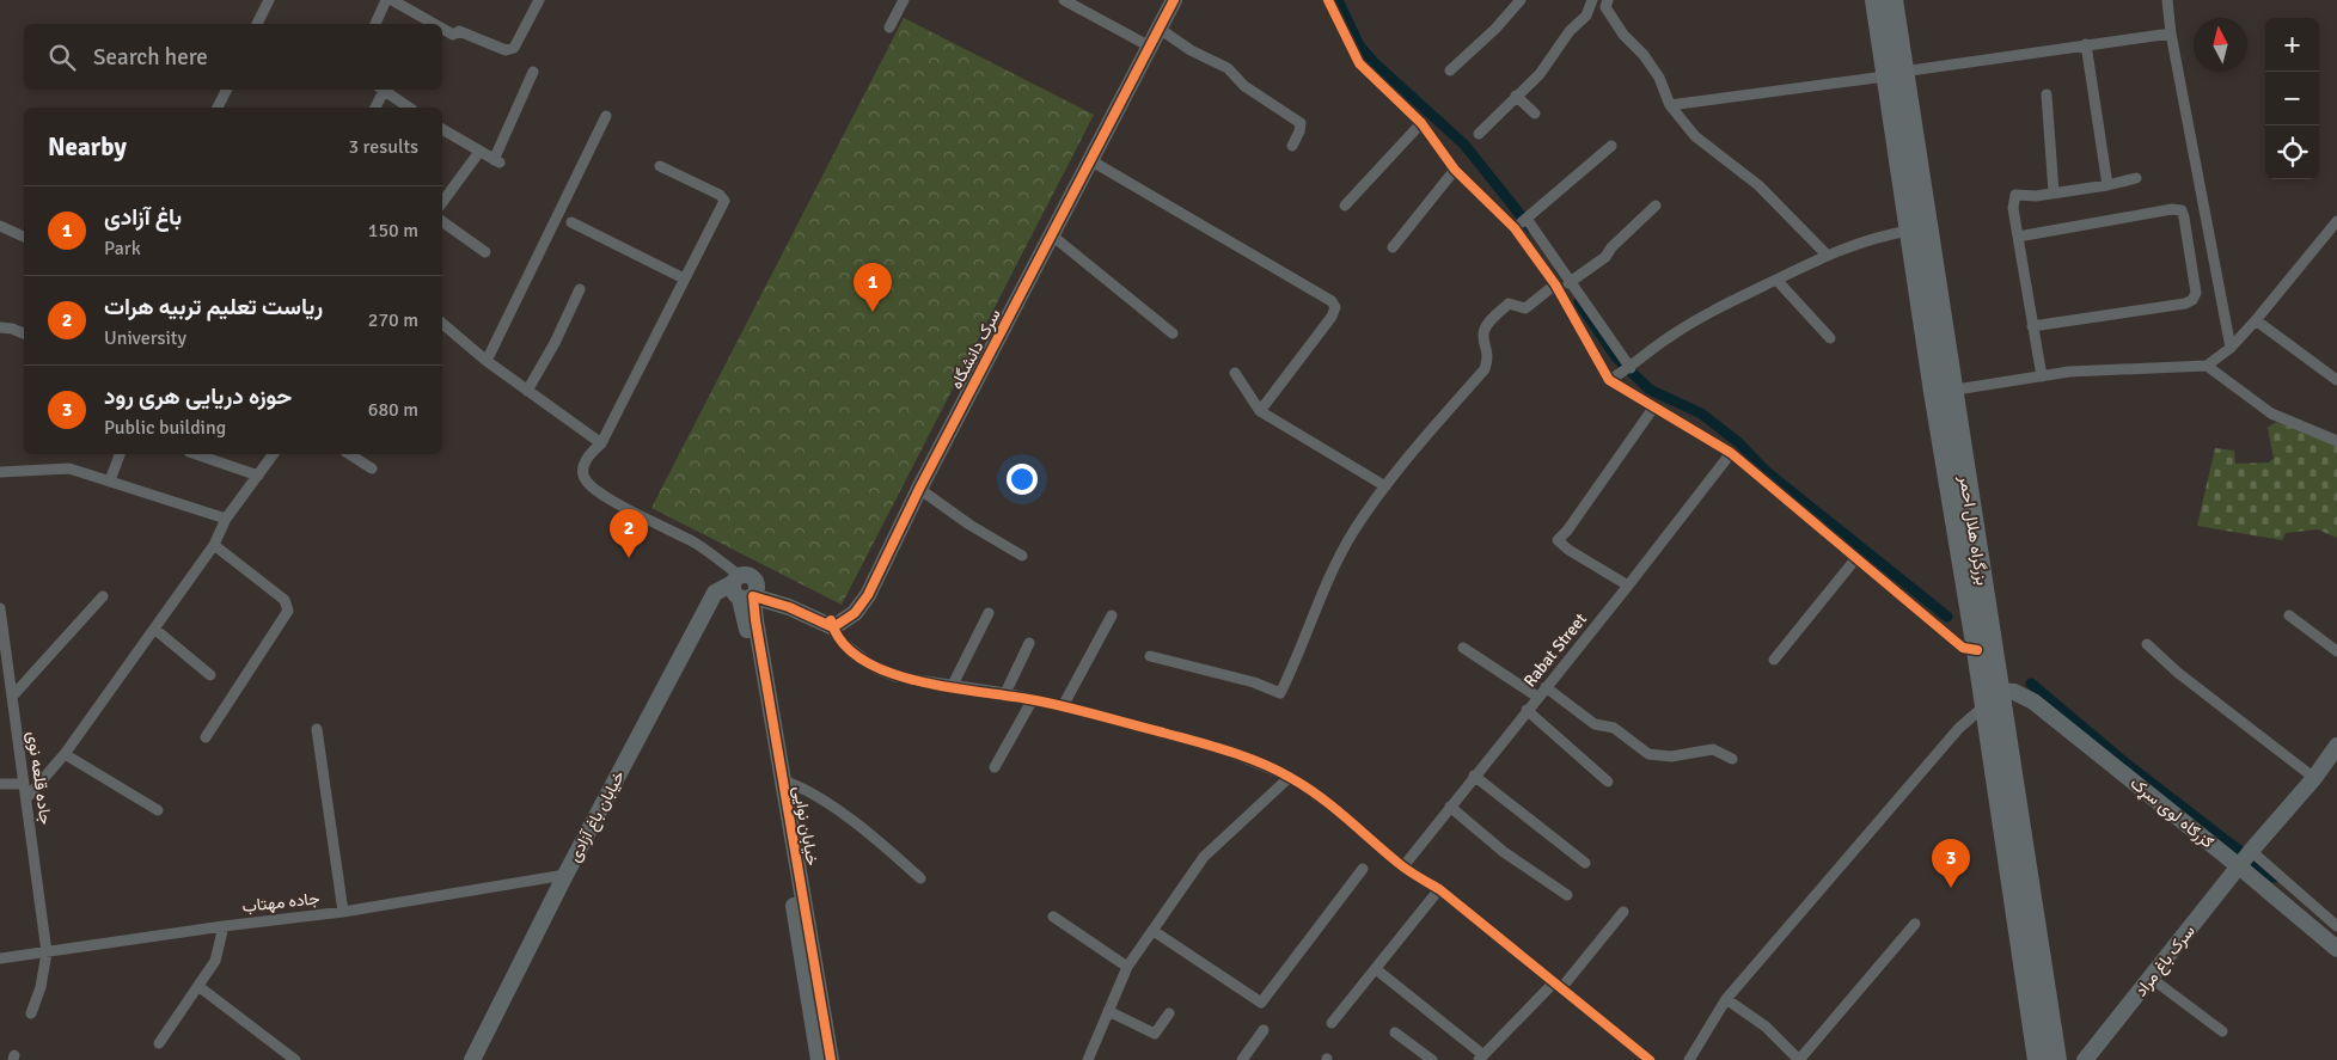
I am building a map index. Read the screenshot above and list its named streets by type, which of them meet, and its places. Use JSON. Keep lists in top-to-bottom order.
{
  "streets": {
    "highway": ["بزرگراه هلال احمر"],
    "street": [
      "سرک دانشگاه",
      "Rabat Street",
      "جاده قلعه نوی",
      "ګزرګاه لوی سړک",
      "خیابان باغ آزادی",
      "خیابان نوایی",
      "جاده مهتاب",
      "سرک باغ مراد"
    ]
  },
  "crossings": [
    ["بزرگراه هلال احمر", "ګزرګاه لوی سړک"],
    ["جاده قلعه نوی", "جاده مهتاب"],
    ["ګزرګاه لوی سړک", "سرک باغ مراد"],
    ["خیابان باغ آزادی", "جاده مهتاب"]
  ],
  "north": "top",
  "page": {
    "map_buttons": ["+", "−"],
    "search": "Search here",
    "heading": ["Nearby", "3 results"],
    "list": [
      {
        "mark": "1",
        "name": "باغ آزادی",
        "note": "Park",
        "value": "150 m"
      },
      {
        "mark": "2",
        "name": "ریاست تعلیم تربیه هرات",
        "note": "University",
        "value": "270 m"
      },
      {
        "mark": "3",
        "name": "حوزه دریایی هری رود",
        "note": "Public building",
        "value": "680 m"
      }
    ],
    "pins": ["1", "2", "3"]
  }
}
